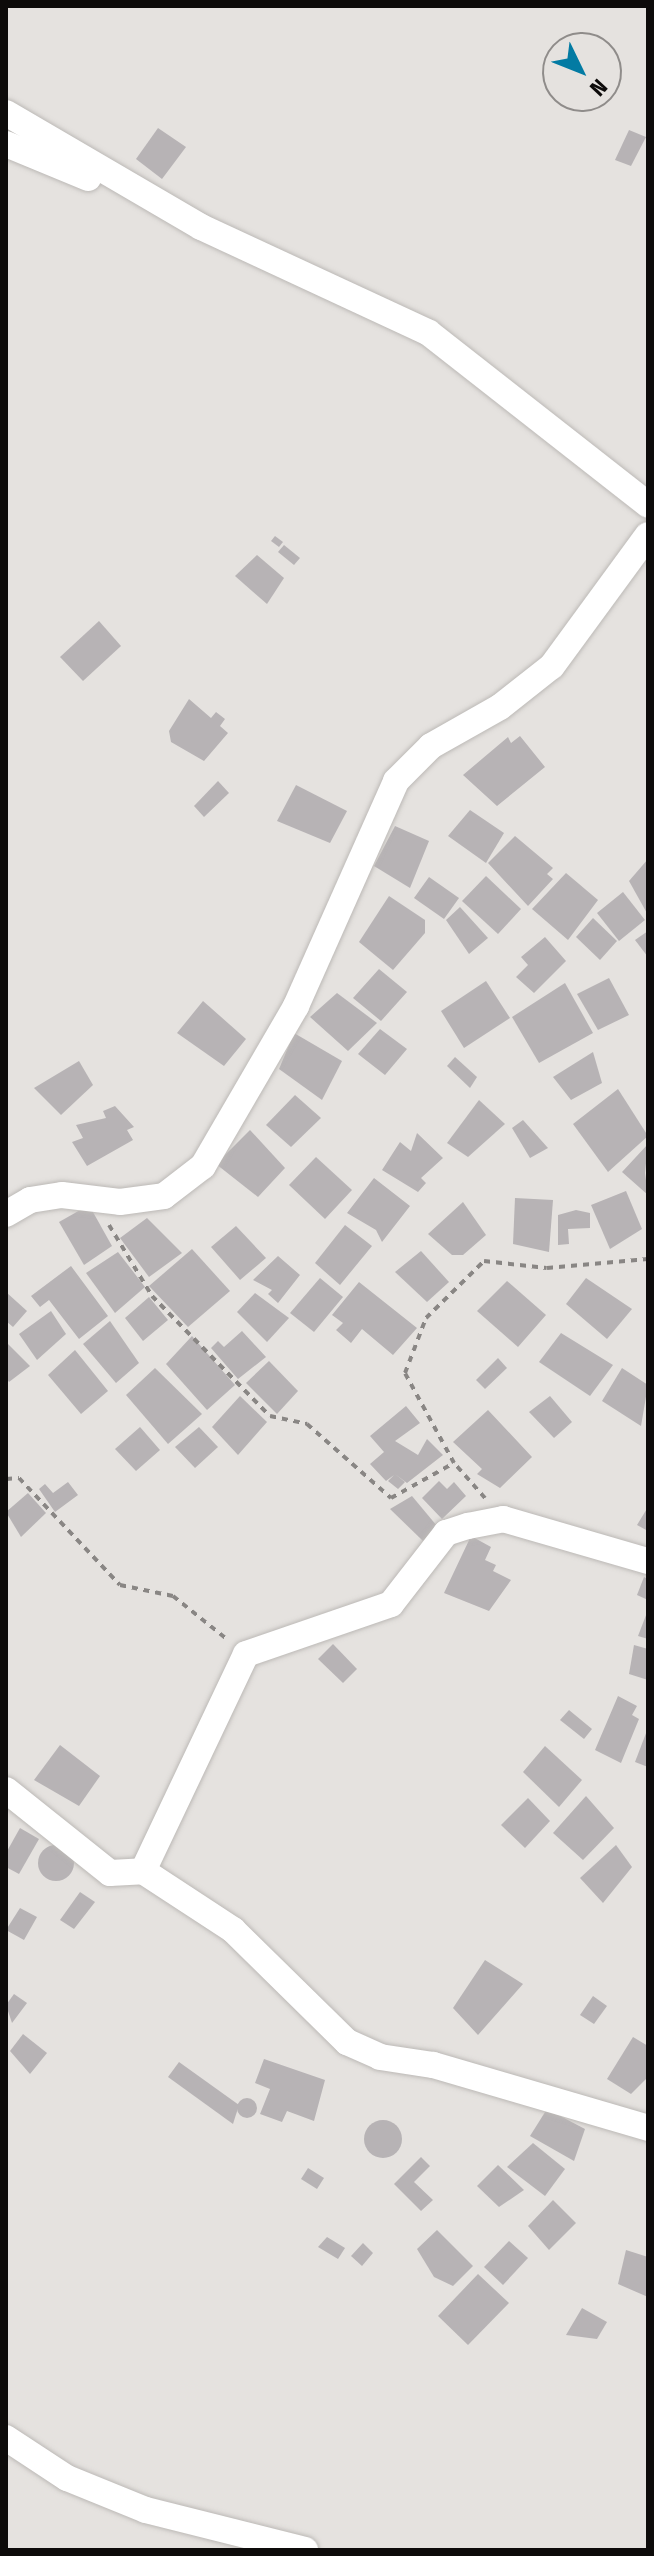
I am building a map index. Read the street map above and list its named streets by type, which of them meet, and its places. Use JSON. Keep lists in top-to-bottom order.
{
  "north": "bottom right"
}
